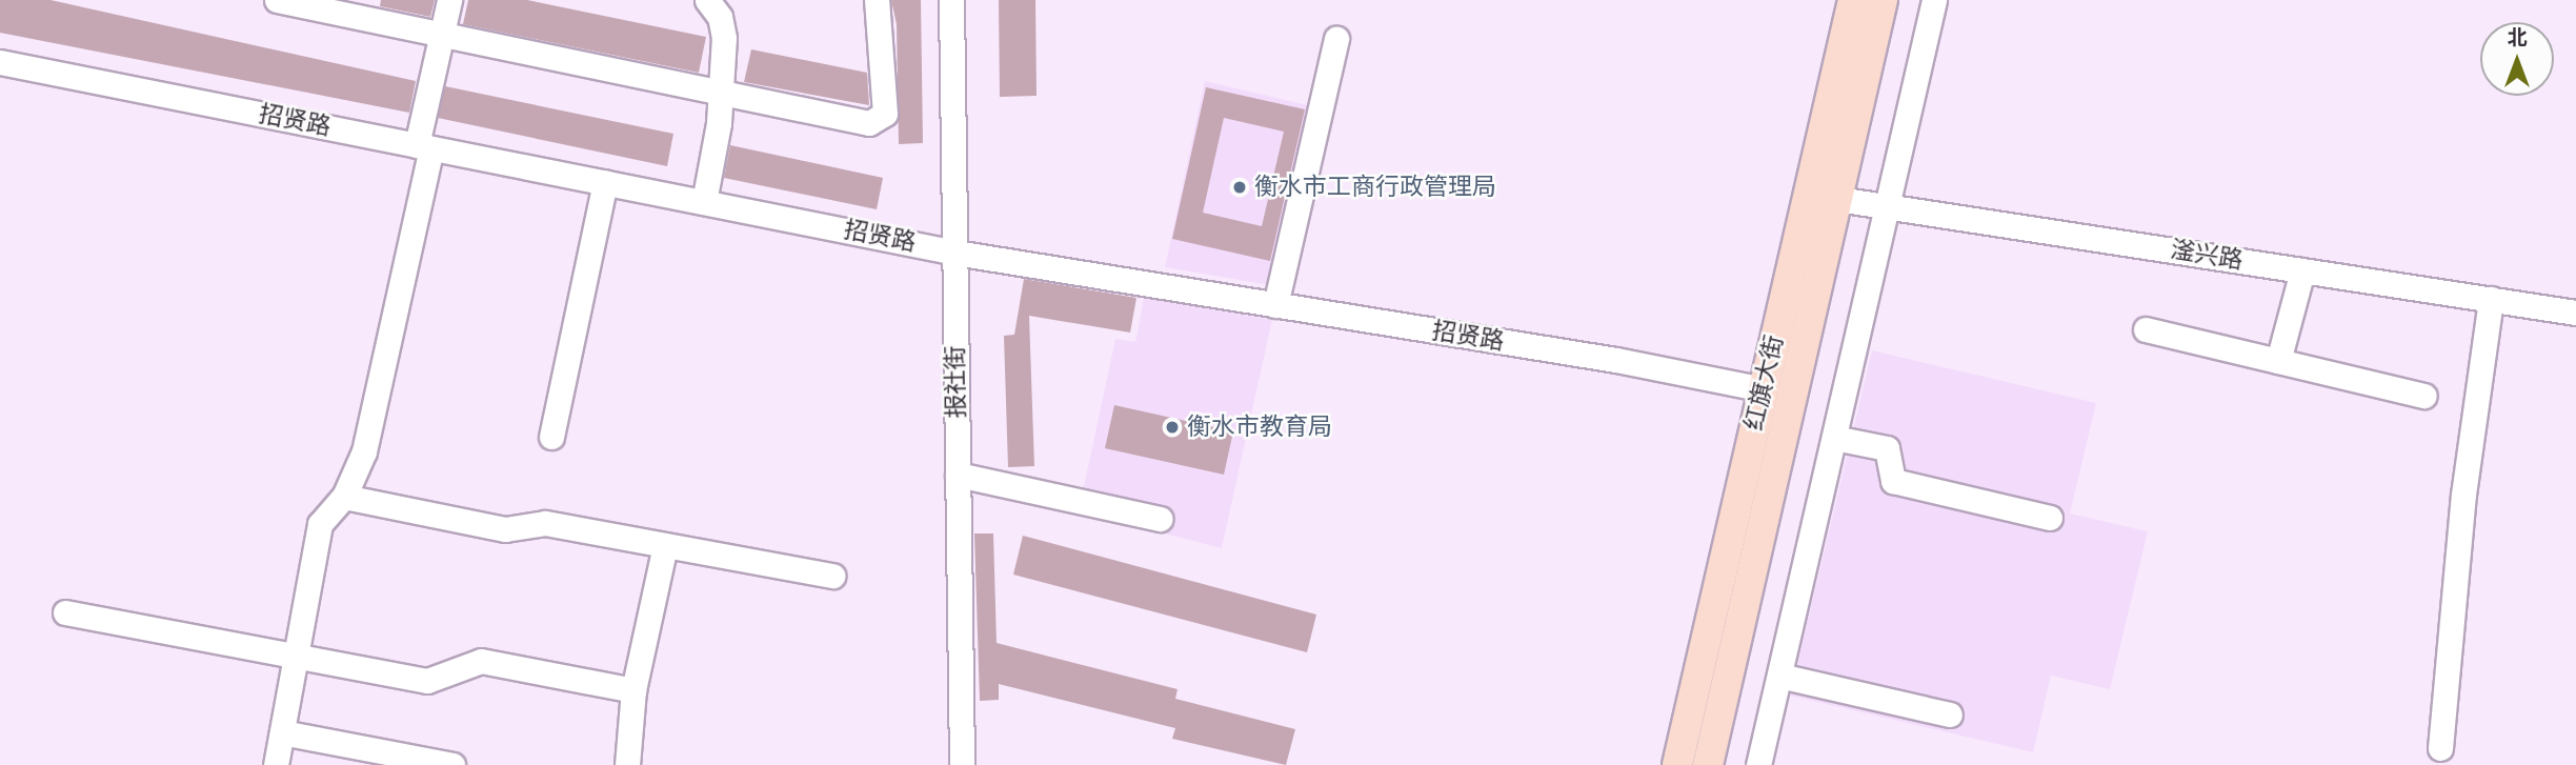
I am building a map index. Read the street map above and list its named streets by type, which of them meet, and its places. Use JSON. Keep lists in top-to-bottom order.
{
  "streets": {
    "main road": ["红旗大街"],
    "street": ["招贤路", "滏兴路", "报社街"]
  },
  "crossings": [
    ["招贤路", "报社街"],
    ["招贤路", "红旗大街"],
    ["滏兴路", "红旗大街"]
  ],
  "places": ["衡水市工商行政管理局", "衡水市教育局"],
  "north": "top"
}
